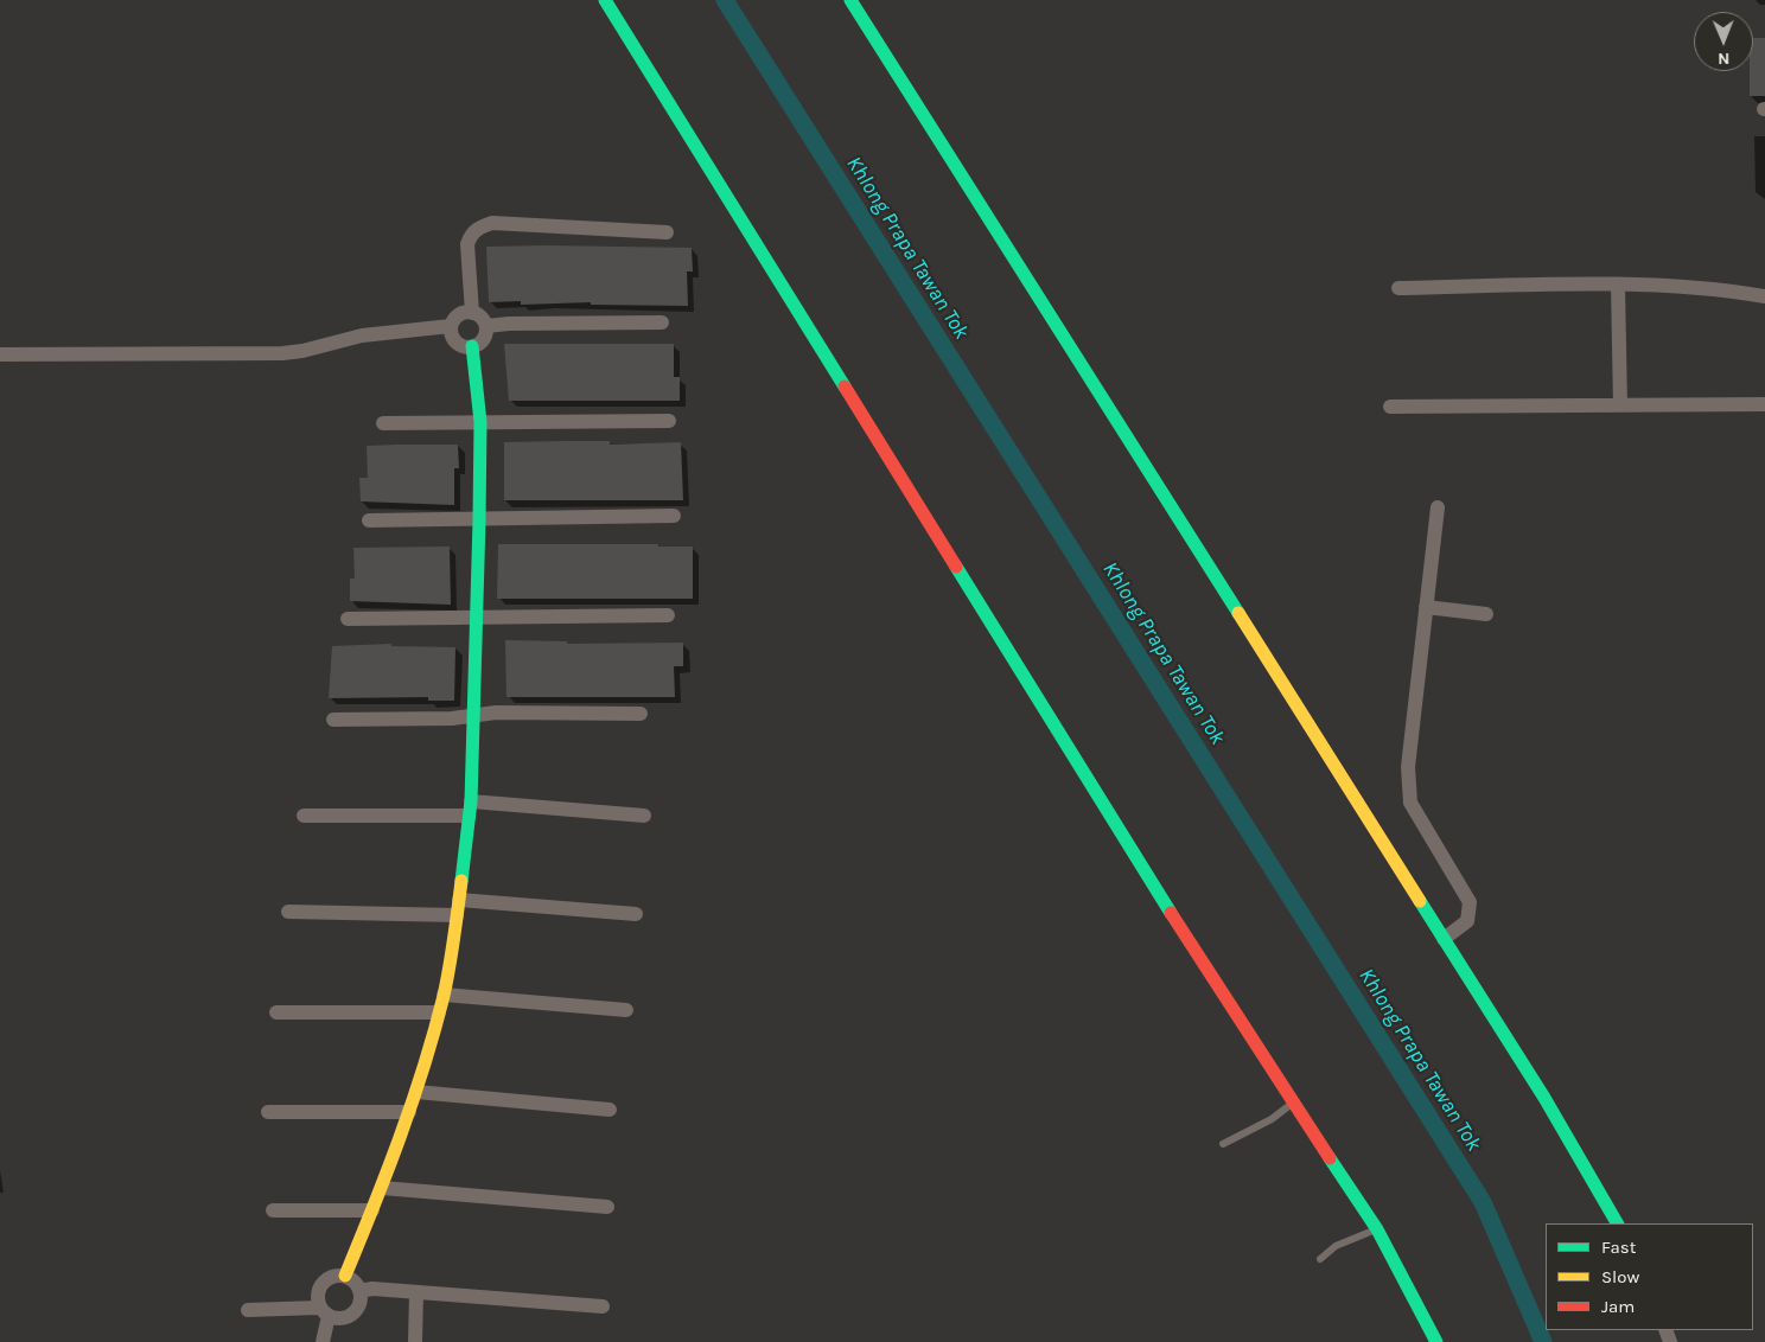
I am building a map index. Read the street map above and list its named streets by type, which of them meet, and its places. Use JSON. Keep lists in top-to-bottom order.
{
  "water": ["Khlong Prapa Tawan Tok"],
  "legend": ["Fast", "Slow", "Jam"],
  "north": "bottom"
}
